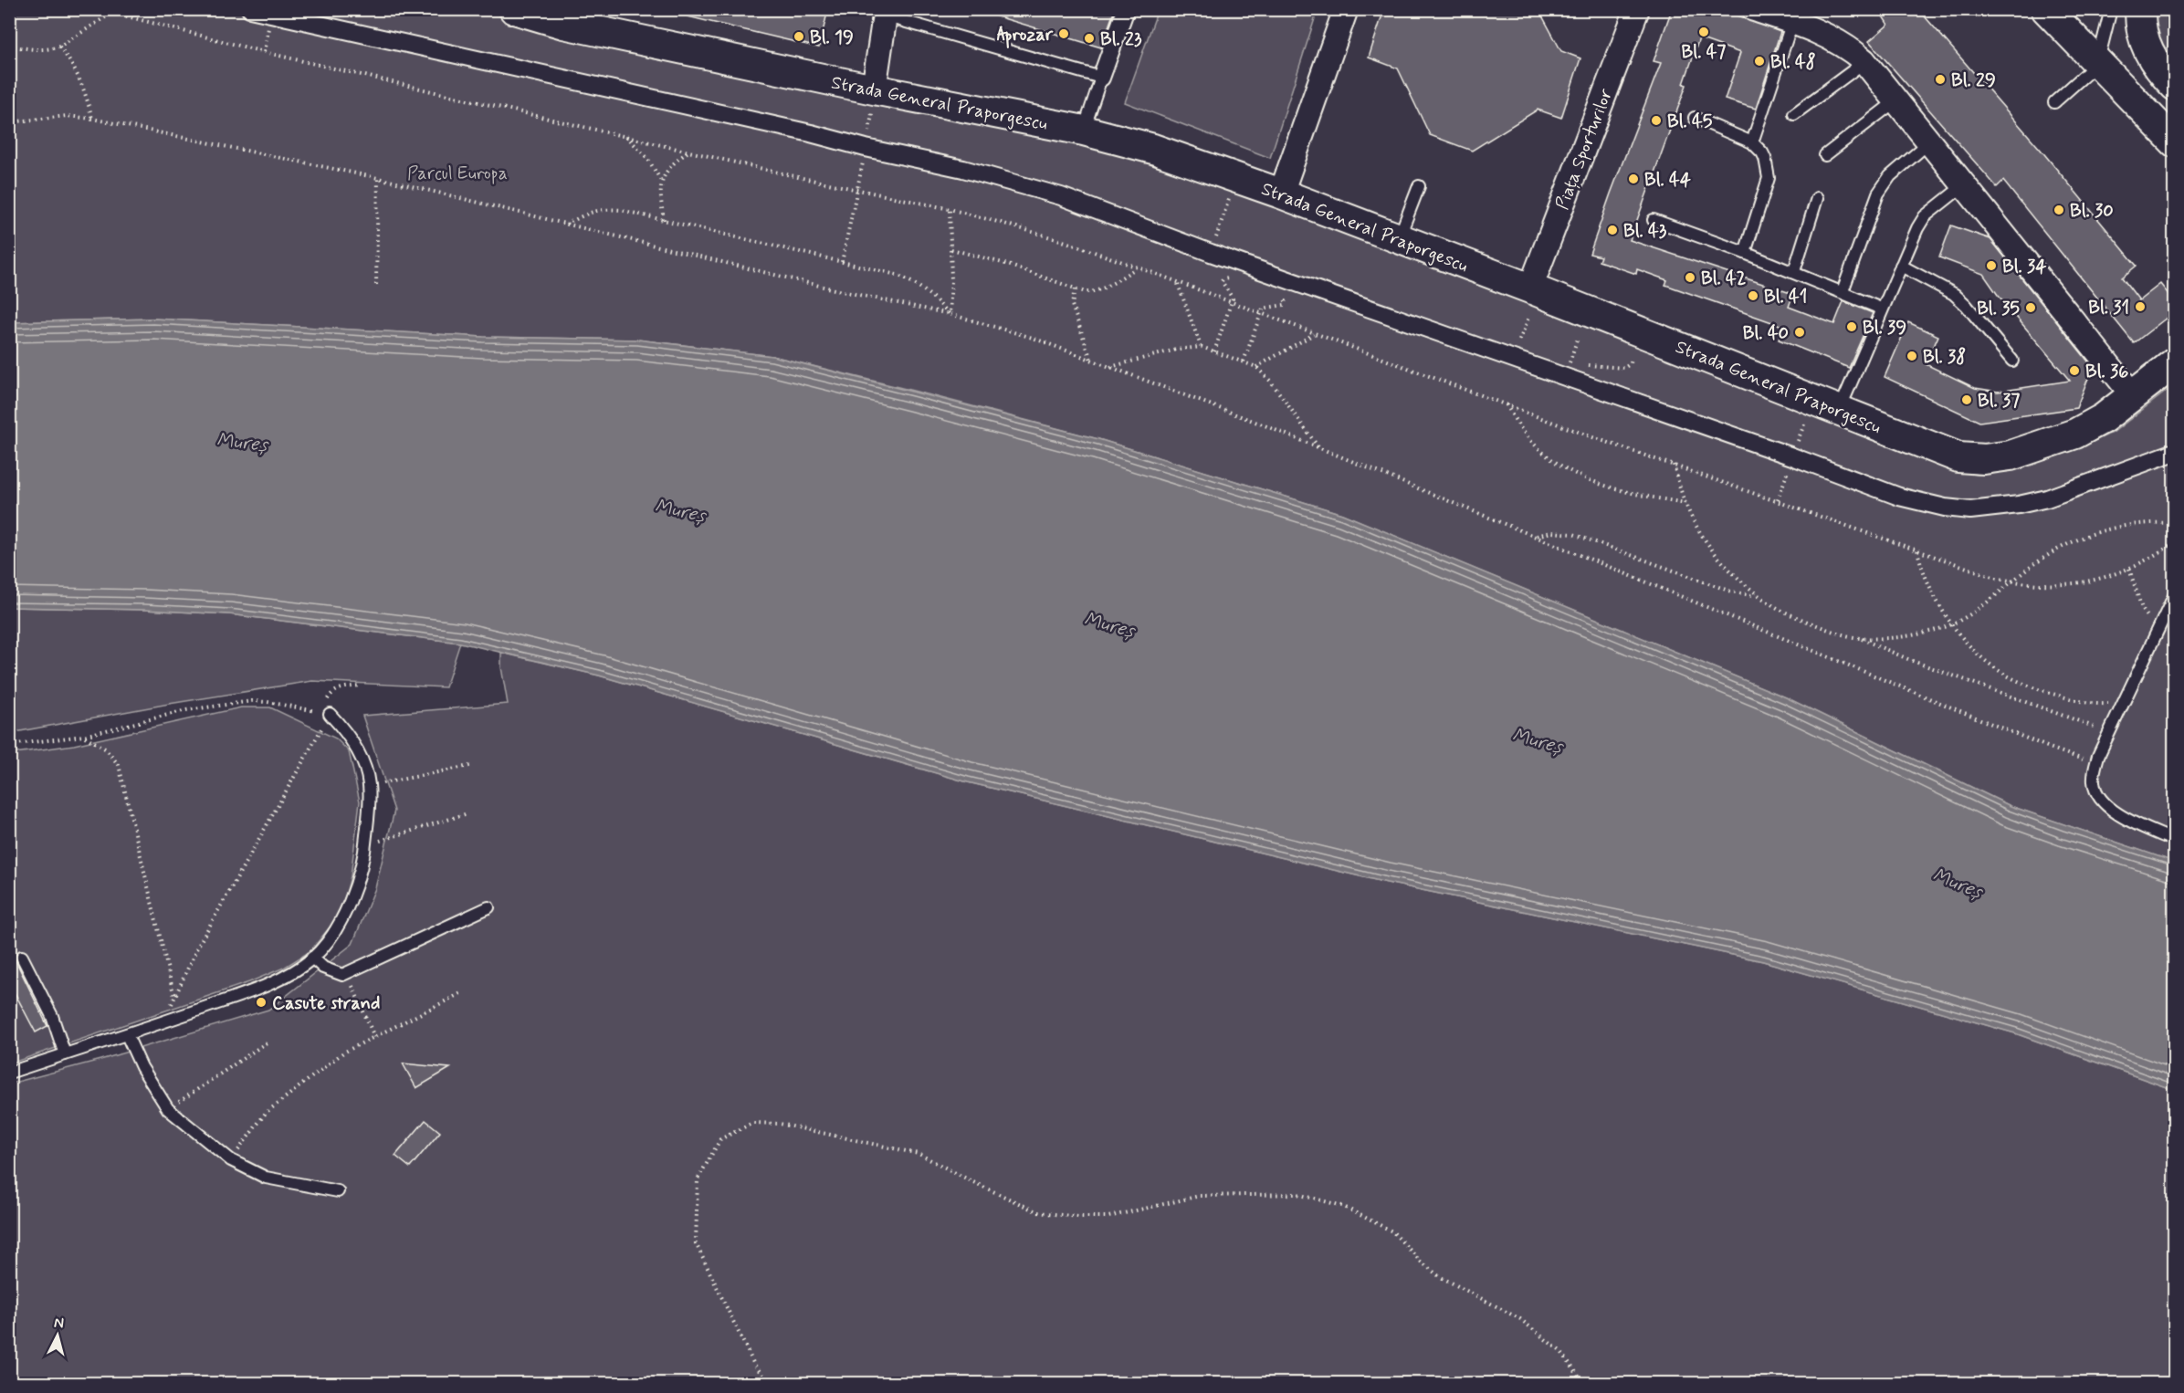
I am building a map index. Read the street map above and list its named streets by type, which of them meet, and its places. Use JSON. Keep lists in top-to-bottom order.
{
  "streets": {
    "street": ["Strada General Praporgescu", "Piața Sporturilor"]
  },
  "crossings": [
    ["Strada General Praporgescu", "Piața Sporturilor"]
  ],
  "water": ["Mureș"],
  "parks": ["Parcul Europa"],
  "places": [
    "Bl. 47",
    "Aprozar",
    "Bl. 19",
    "Bl. 23",
    "Bl. 48",
    "Bl. 29",
    "Bl. 45",
    "Bl. 44",
    "Bl. 30",
    "Bl. 43",
    "Bl. 34",
    "Bl. 42",
    "Bl. 41",
    "Bl. 31",
    "Bl. 35",
    "Bl. 39",
    "Bl. 40",
    "Bl. 38",
    "Bl. 36",
    "Bl. 37",
    "Casute strand"
  ],
  "north": "top"
}
